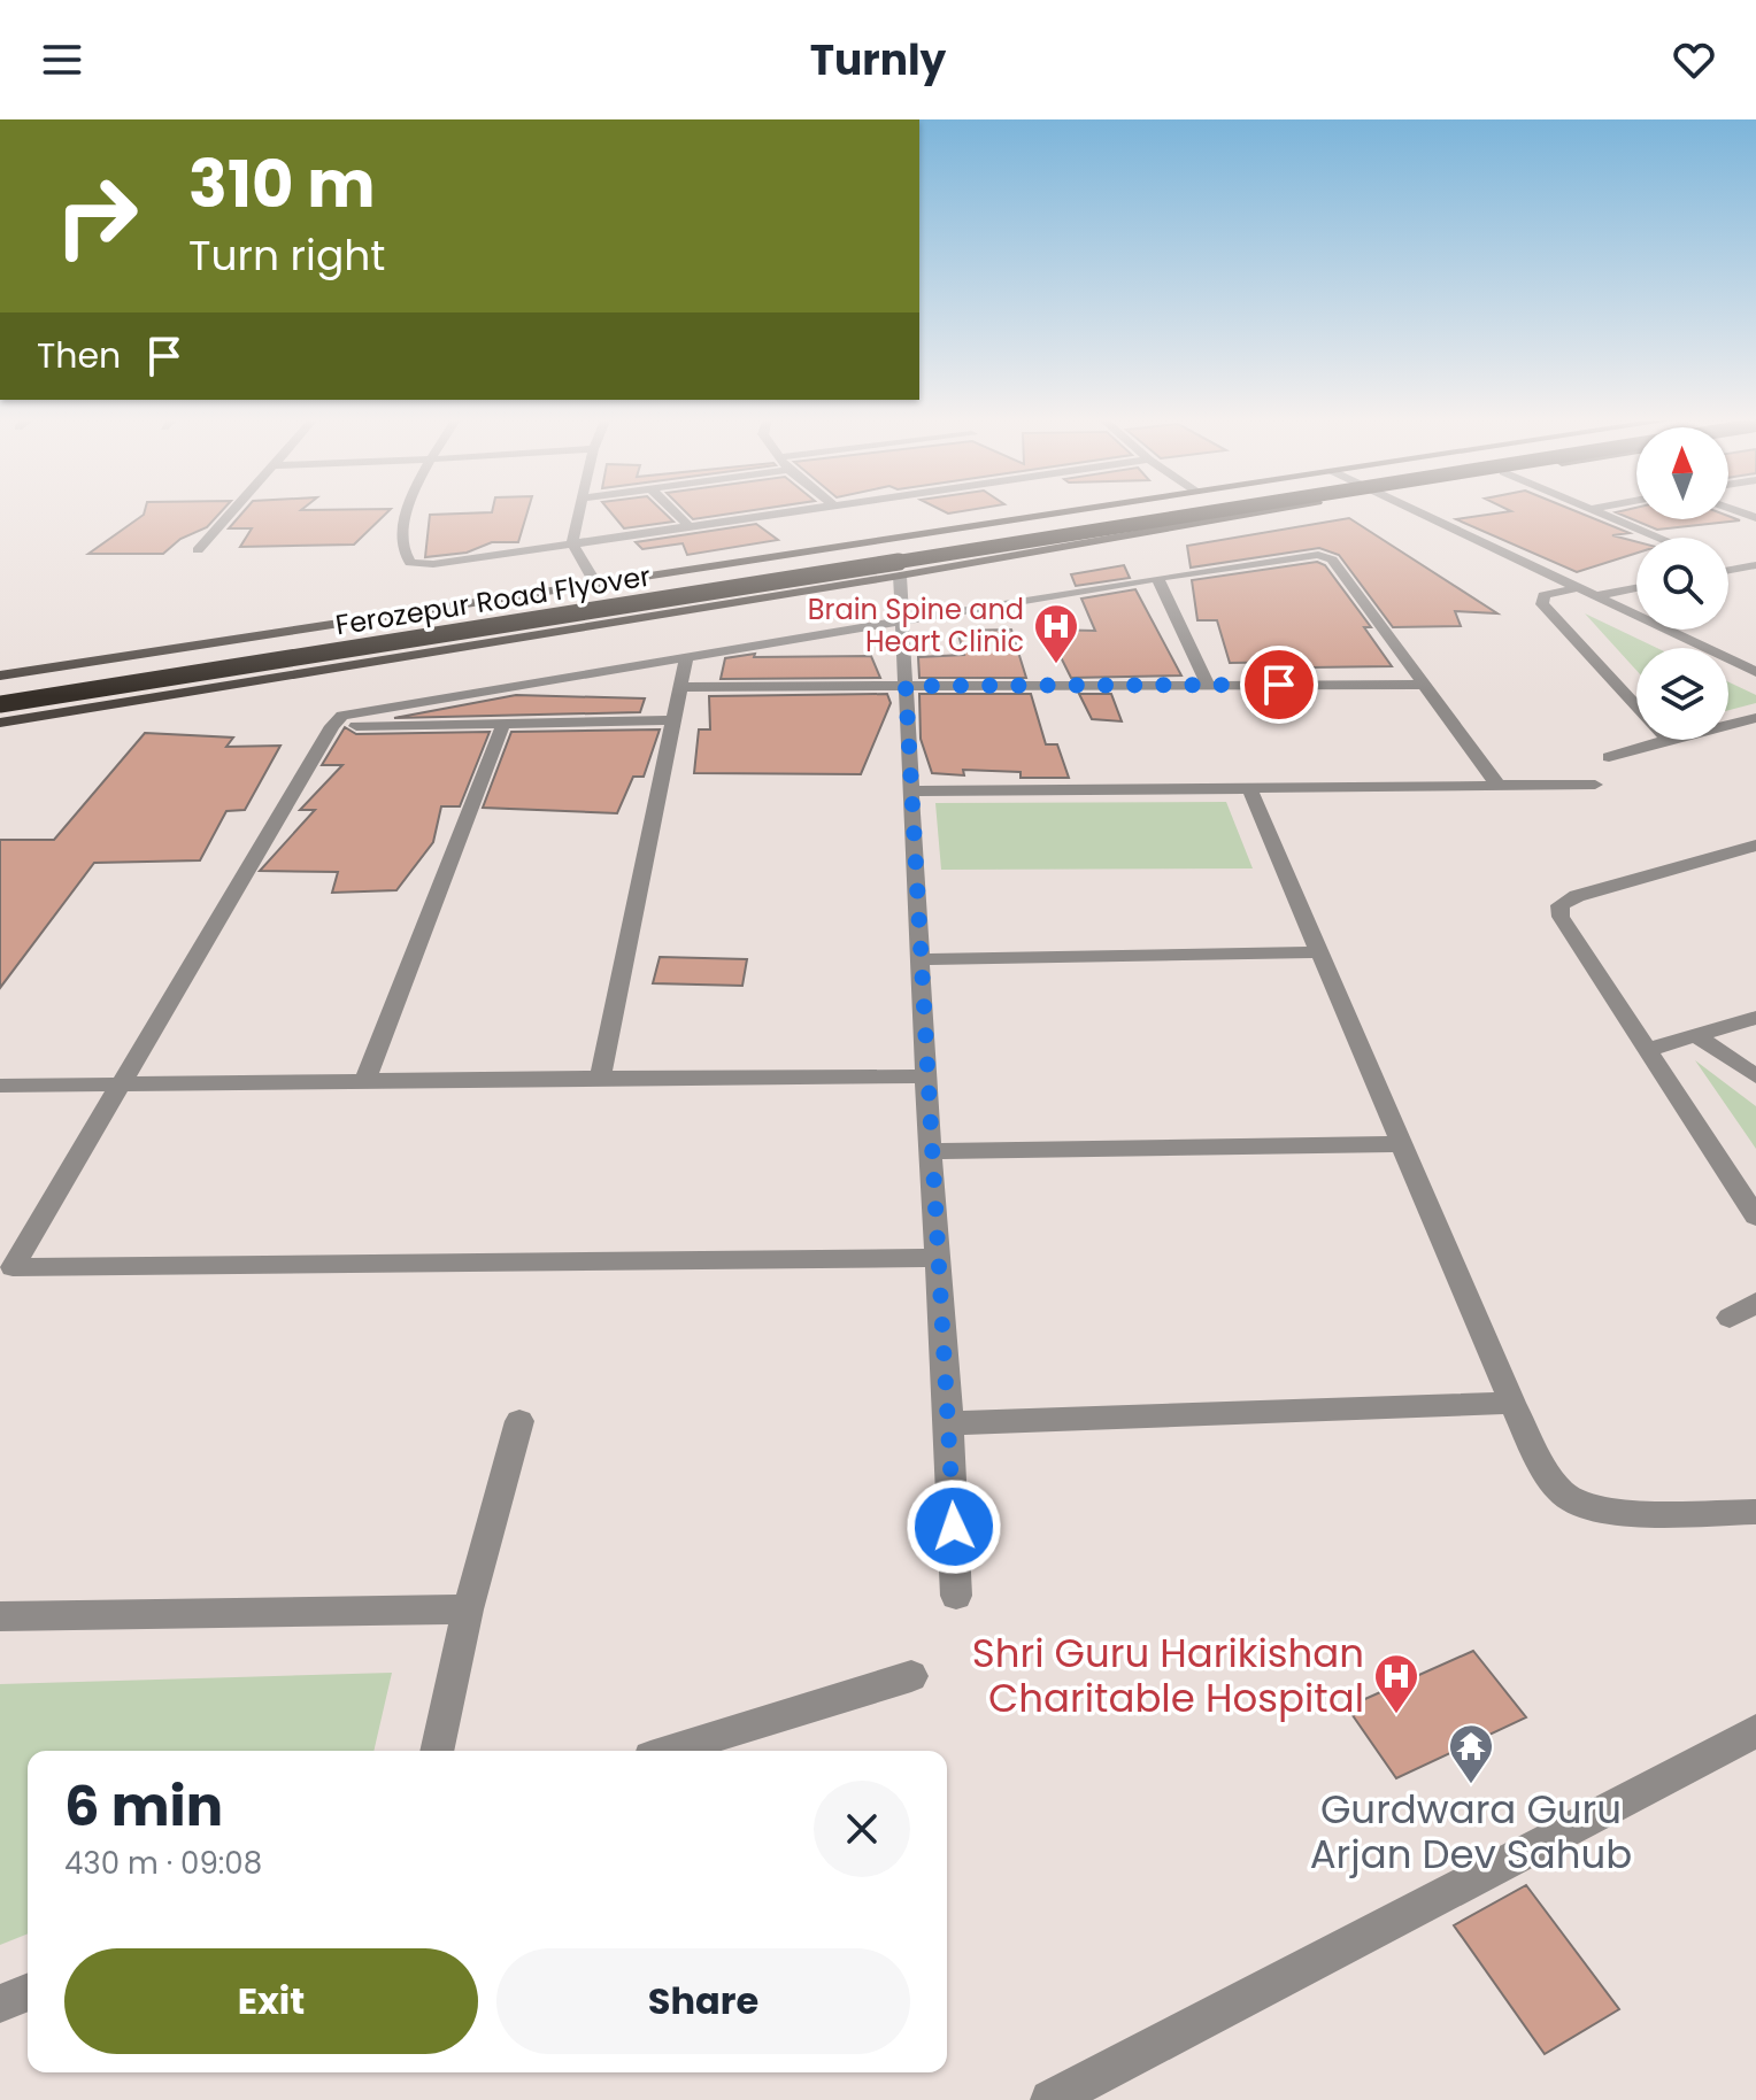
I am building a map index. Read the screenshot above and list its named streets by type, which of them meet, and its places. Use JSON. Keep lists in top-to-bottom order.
{
  "streets": {
    "highway": ["Ferozepur Road Flyover"]
  },
  "places": {
    "hospital": ["Brain Spine and Heart Clinic", "Shri Guru Harikishan Charitable Hospital"],
    "temple": ["Gurdwara Guru Arjan Dev Sahub"]
  },
  "north": "top",
  "page": {
    "header": "Turnly",
    "turn": ["310 m", "Turn right"],
    "then": "Then",
    "heading": ["6 min", "430 m · 09:08"],
    "buttons": ["Exit", "Share"]
  }
}
